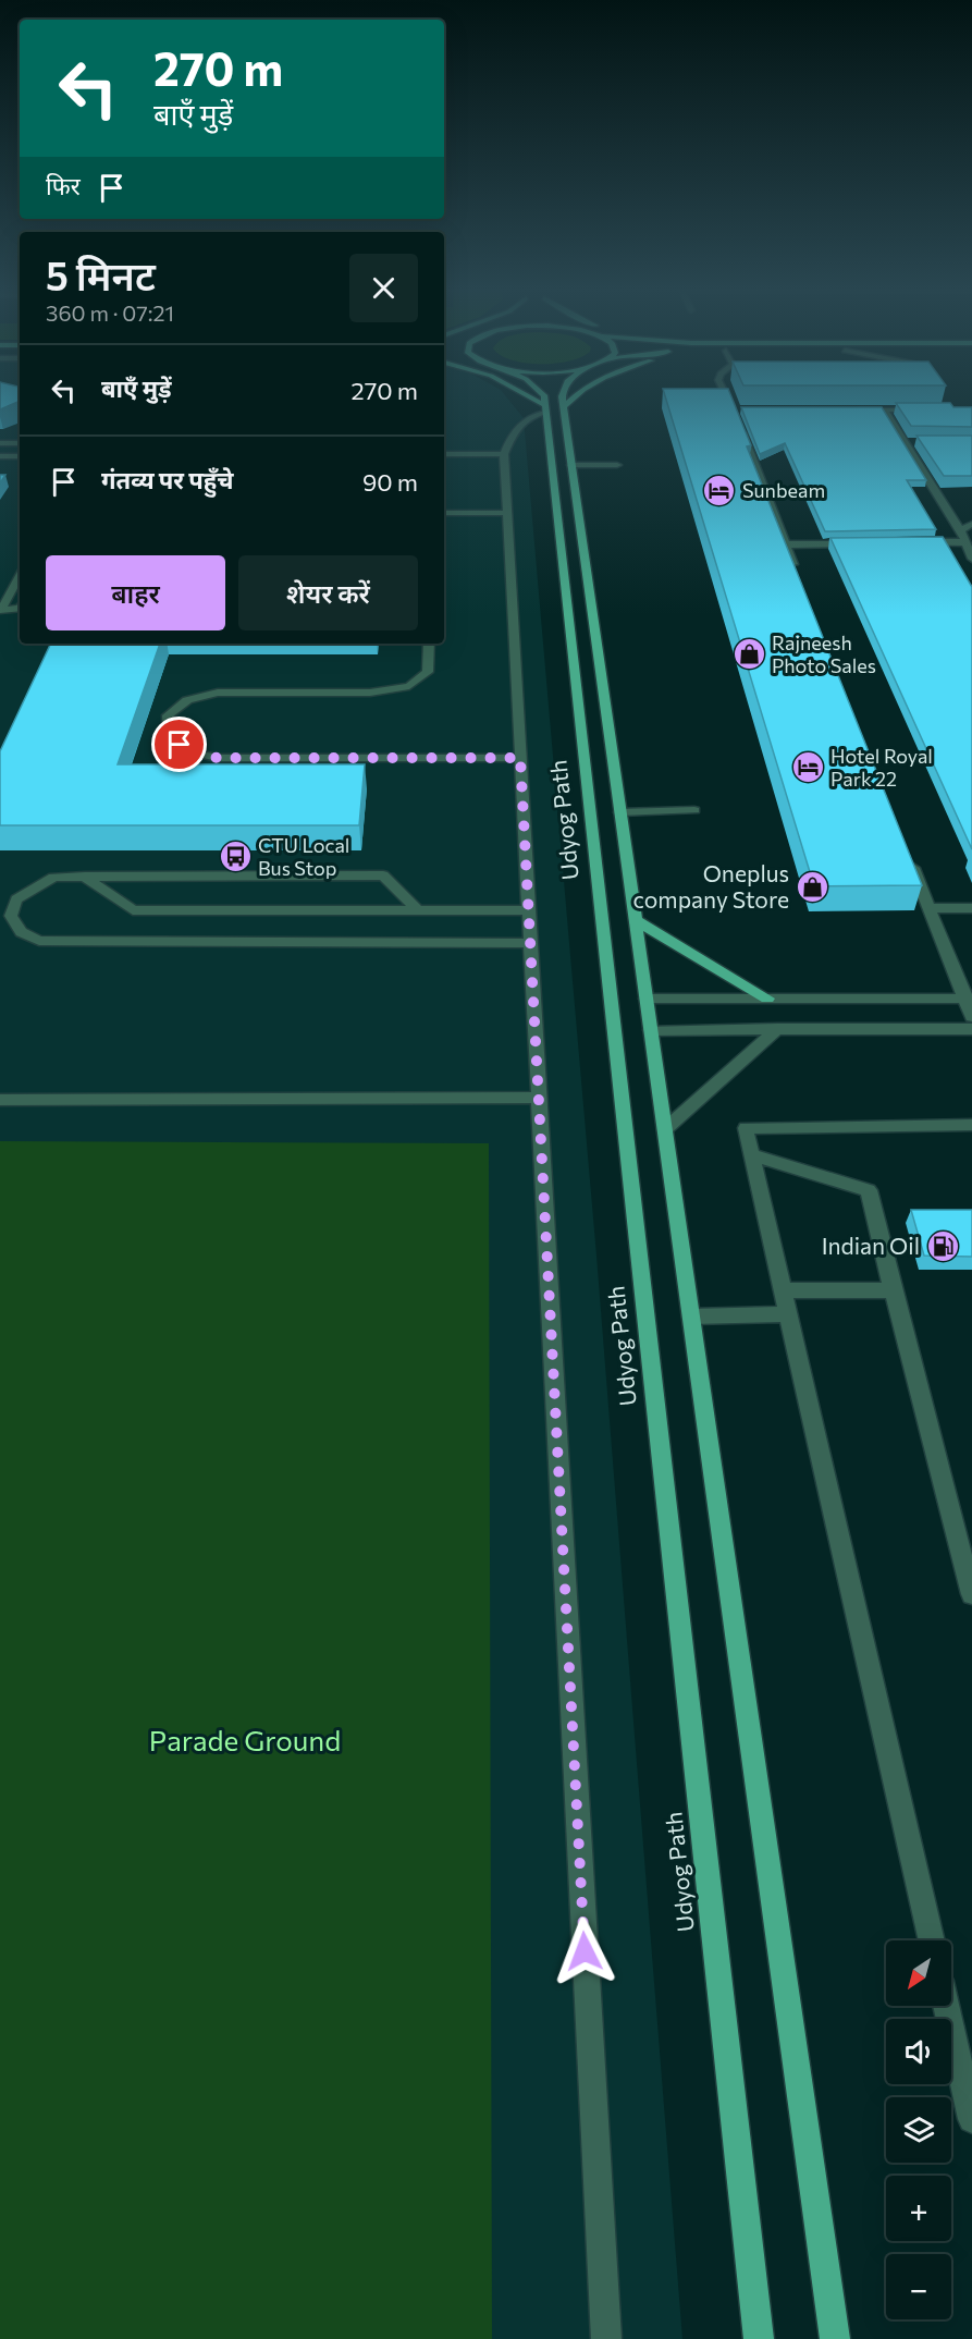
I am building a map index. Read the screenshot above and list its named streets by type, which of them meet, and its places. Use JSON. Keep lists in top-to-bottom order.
{
  "streets": {
    "main road": ["Udyog Path"]
  },
  "parks": ["Parade Ground"],
  "places": {
    "hotel": ["Sunbeam", "Hotel Royal Park 22"],
    "shop": ["Rajneesh Photo Sales", "Oneplus company Store"],
    "bus stop": ["CTU Local Bus Stop"],
    "fuel station": ["Indian Oil"]
  },
  "north": "bottom left",
  "page": {
    "turn": ["270 m", "बाएँ मुड़ें"],
    "then": "फिर",
    "heading": ["5 मिनट", "360 m · 07:21"],
    "list": [
      {
        "name": "बाएँ मुड़ें",
        "value": "270 m"
      },
      {
        "name": "गंतव्य पर पहुँचे",
        "value": "90 m"
      }
    ],
    "buttons": ["बाहर", "शेयर करें"],
    "map_buttons": ["+", "−"]
  }
}
